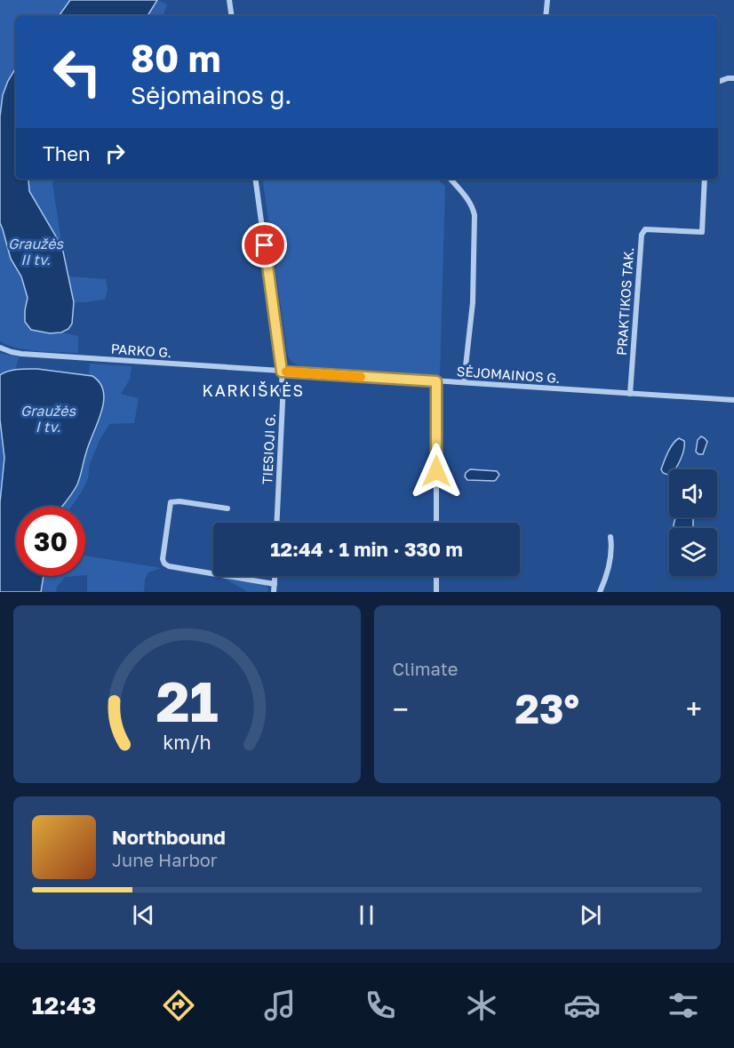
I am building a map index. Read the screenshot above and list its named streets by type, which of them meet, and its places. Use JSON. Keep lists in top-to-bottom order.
{
  "streets": {
    "street": [
      "PRAKTIKOS TAK.",
      "PARKO G.",
      "SĖJOMAINOS G.",
      "TIESIOJI G."
    ]
  },
  "crossings": [
    ["PRAKTIKOS TAK.", "SĖJOMAINOS G."],
    ["PARKO G.", "SĖJOMAINOS G."],
    ["PARKO G.", "TIESIOJI G."],
    ["SĖJOMAINOS G.", "TIESIOJI G."]
  ],
  "districts": ["KARKIŠKĖS"],
  "water": ["Graužės II tv.", "Graužės I tv."],
  "page": {
    "turn": ["80 m", "Sėjomainos g."],
    "then": "Then",
    "limit": "30",
    "trip": "12:44 · 1 min · 330 m",
    "tile": "Climate",
    "heat": ["−", "23°", "+"],
    "song": ["Northbound", "June Harbor"],
    "tabs": "12:43",
    "gauge": ["21", "km/h"]
  }
}
